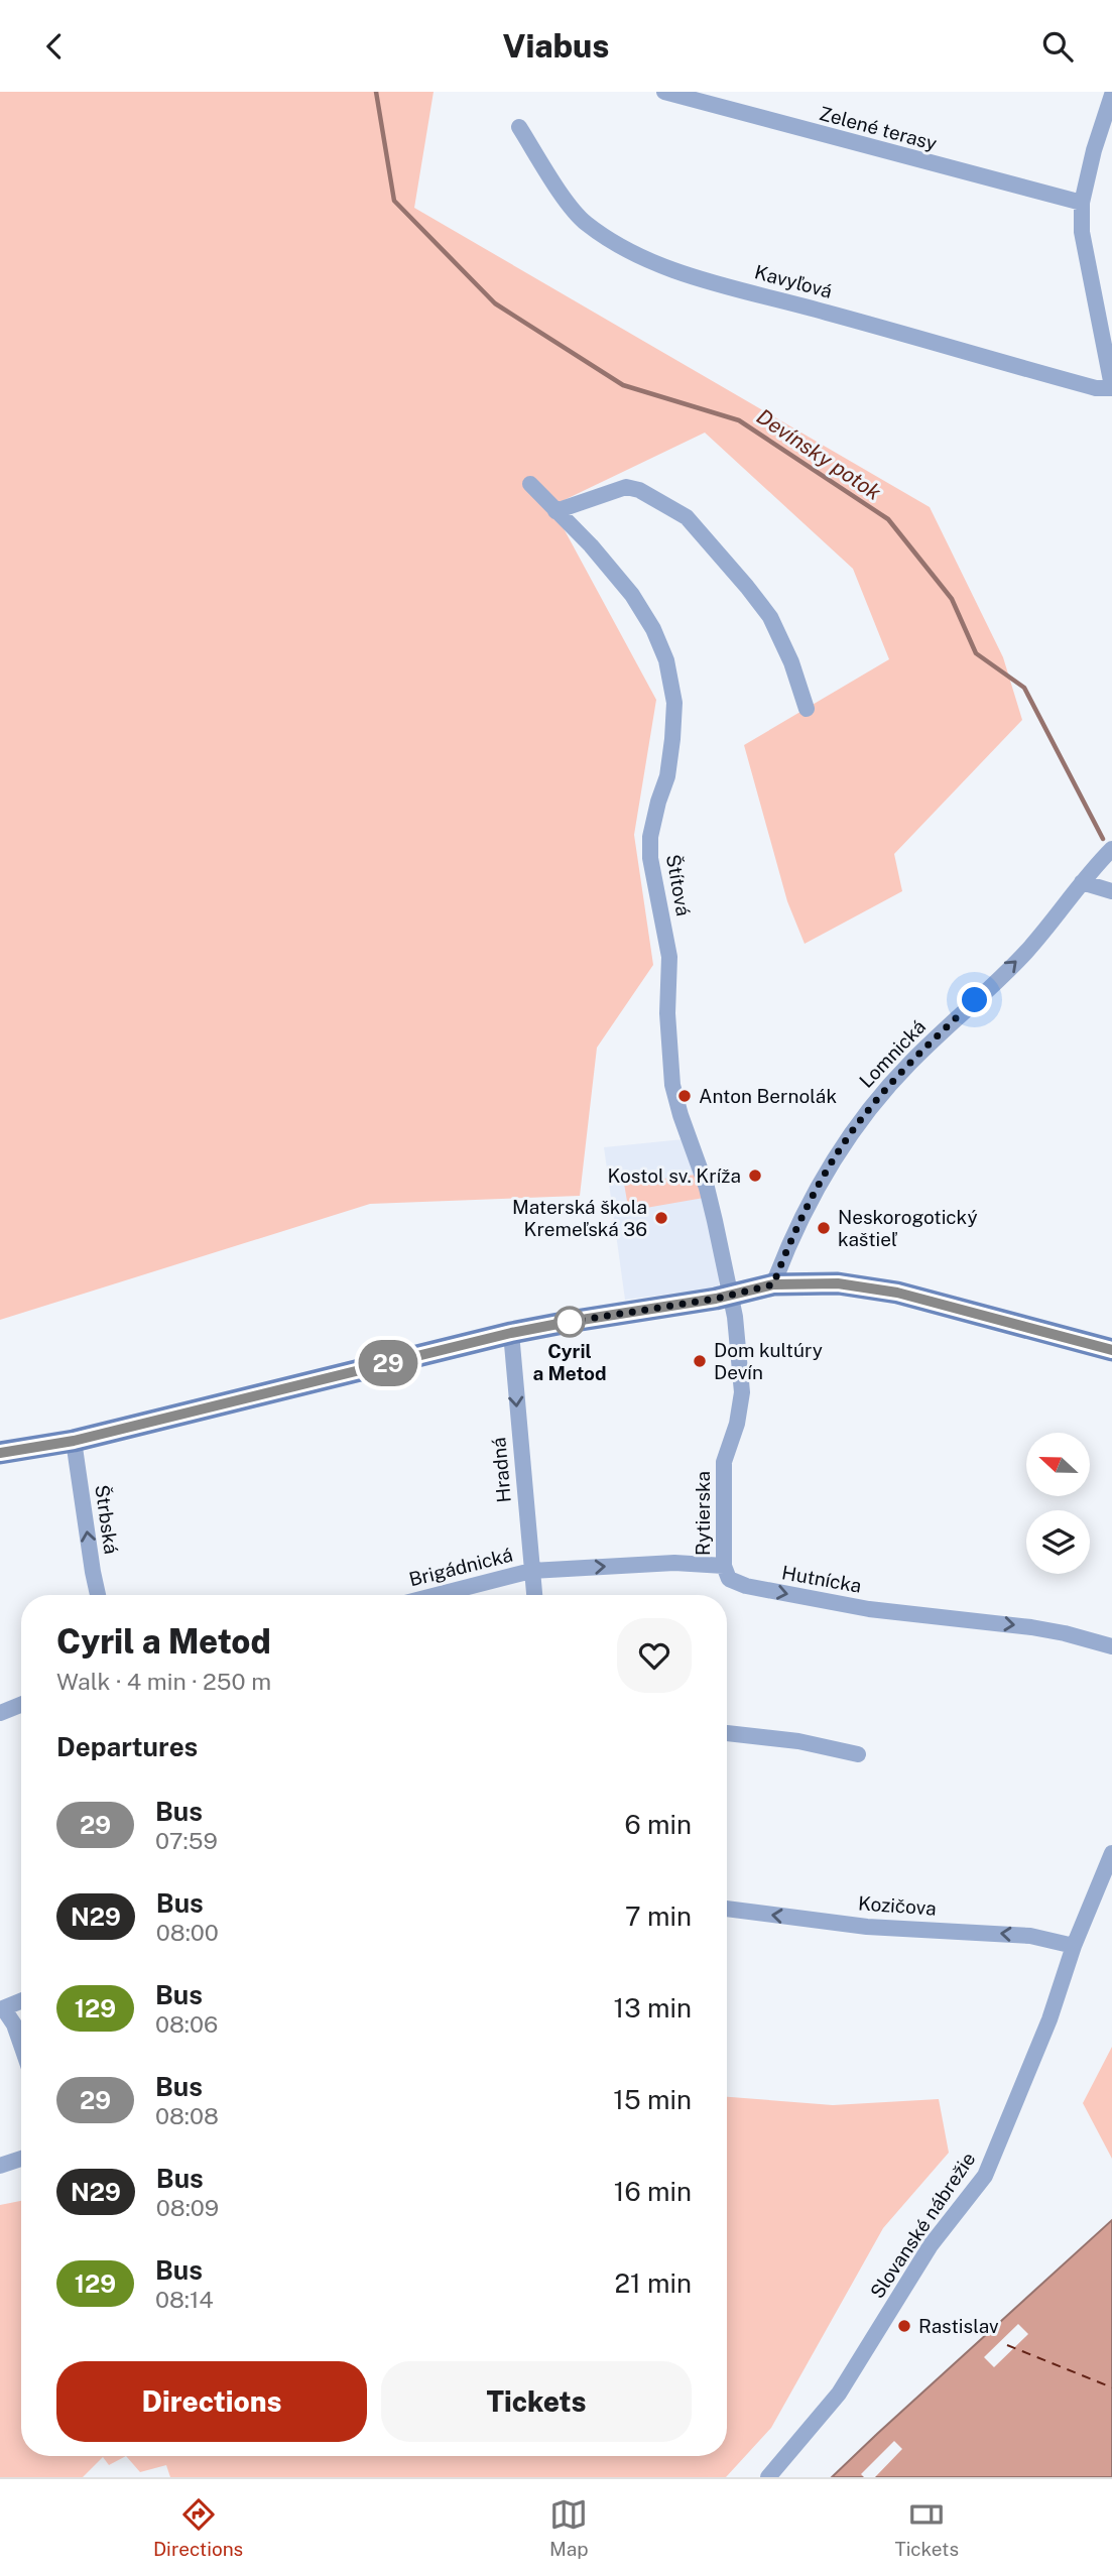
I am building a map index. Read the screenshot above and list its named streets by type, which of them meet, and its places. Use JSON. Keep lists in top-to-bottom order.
{
  "streets": {
    "street": [
      "Zelené terasy",
      "Kavyľová",
      "Štítová",
      "Lomnická",
      "Hradná",
      "Rytierska",
      "Štrbská",
      "Brigádnická",
      "Hutnícka",
      "Kozičova",
      "Slovanské nábrežie"
    ]
  },
  "crossings": [
    ["Štítová", "Rytierska"],
    ["Hradná", "Brigádnická"],
    ["Rytierska", "Hutnícka"],
    ["Kozičova", "Slovanské nábrežie"]
  ],
  "one_way": [
    "Lomnická",
    "Hradná",
    "Štrbská",
    "Hutnícka",
    "Kozičova"
  ],
  "water": ["Devínsky potok"],
  "places": [
    "Anton Bernolák",
    "Kostol sv. Kríža",
    "Materská škola Kremeľská 36",
    "Neskorogotický kaštieľ",
    "Cyril a Metod",
    "Dom kultúry Devín",
    "Rastislav"
  ],
  "lines": ["bus line 29"],
  "north": "left",
  "page": {
    "header": "Viabus",
    "on_map": "29",
    "heading": [
      ["Cyril a Metod", "Walk · 4 min · 250 m"],
      "Departures"
    ],
    "list": [
      {
        "mark": "29",
        "name": "Bus",
        "note": "07:59",
        "value": "6 min"
      },
      {
        "mark": "N29",
        "name": "Bus",
        "note": "08:00",
        "value": "7 min"
      },
      {
        "mark": "129",
        "name": "Bus",
        "note": "08:06",
        "value": "13 min"
      },
      {
        "mark": "29",
        "name": "Bus",
        "note": "08:08",
        "value": "15 min"
      },
      {
        "mark": "N29",
        "name": "Bus",
        "note": "08:09",
        "value": "16 min"
      },
      {
        "mark": "129",
        "name": "Bus",
        "note": "08:14",
        "value": "21 min"
      }
    ],
    "buttons": ["Directions", "Tickets"],
    "tabs": ["Directions", "Map", "Tickets"]
  }
}
